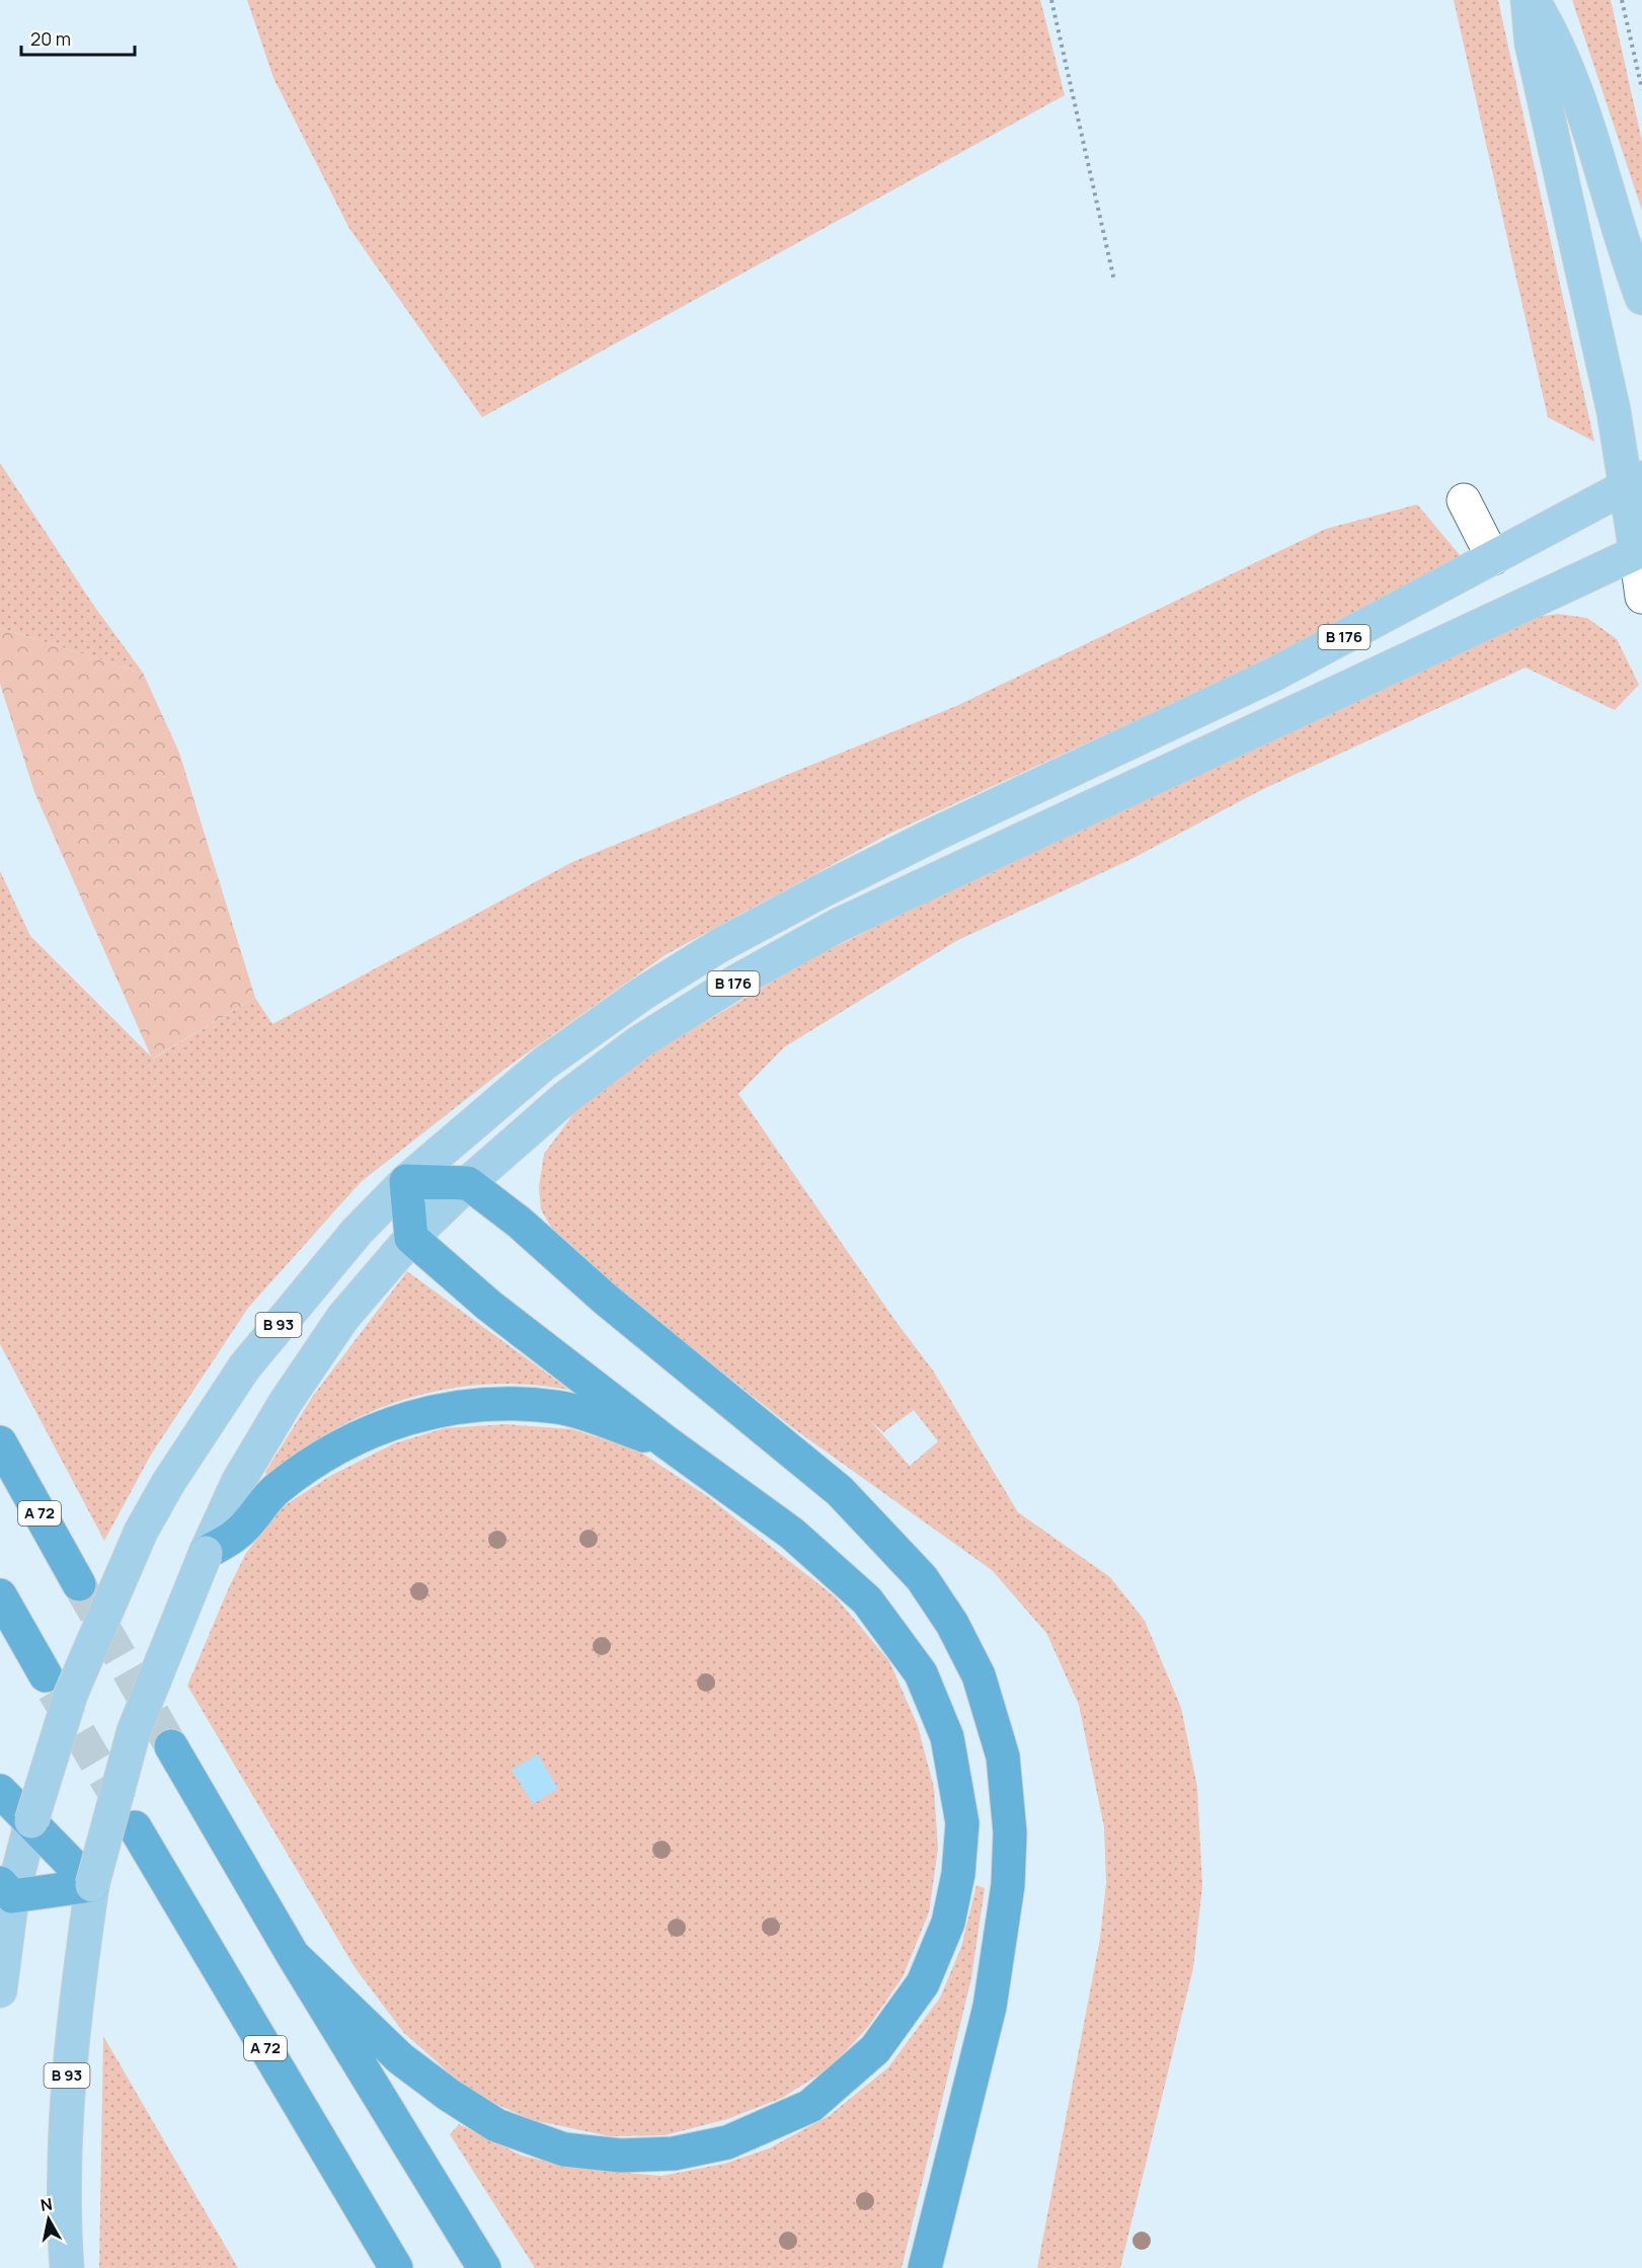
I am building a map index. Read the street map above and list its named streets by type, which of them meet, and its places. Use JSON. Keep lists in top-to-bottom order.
{
  "streets": {
    "highway": ["A 72"],
    "main road": ["B 176", "B 93"]
  },
  "crossings": [
    ["B 176", "B 93"]
  ],
  "scale_bar": "20 m",
  "north": "top"
}
